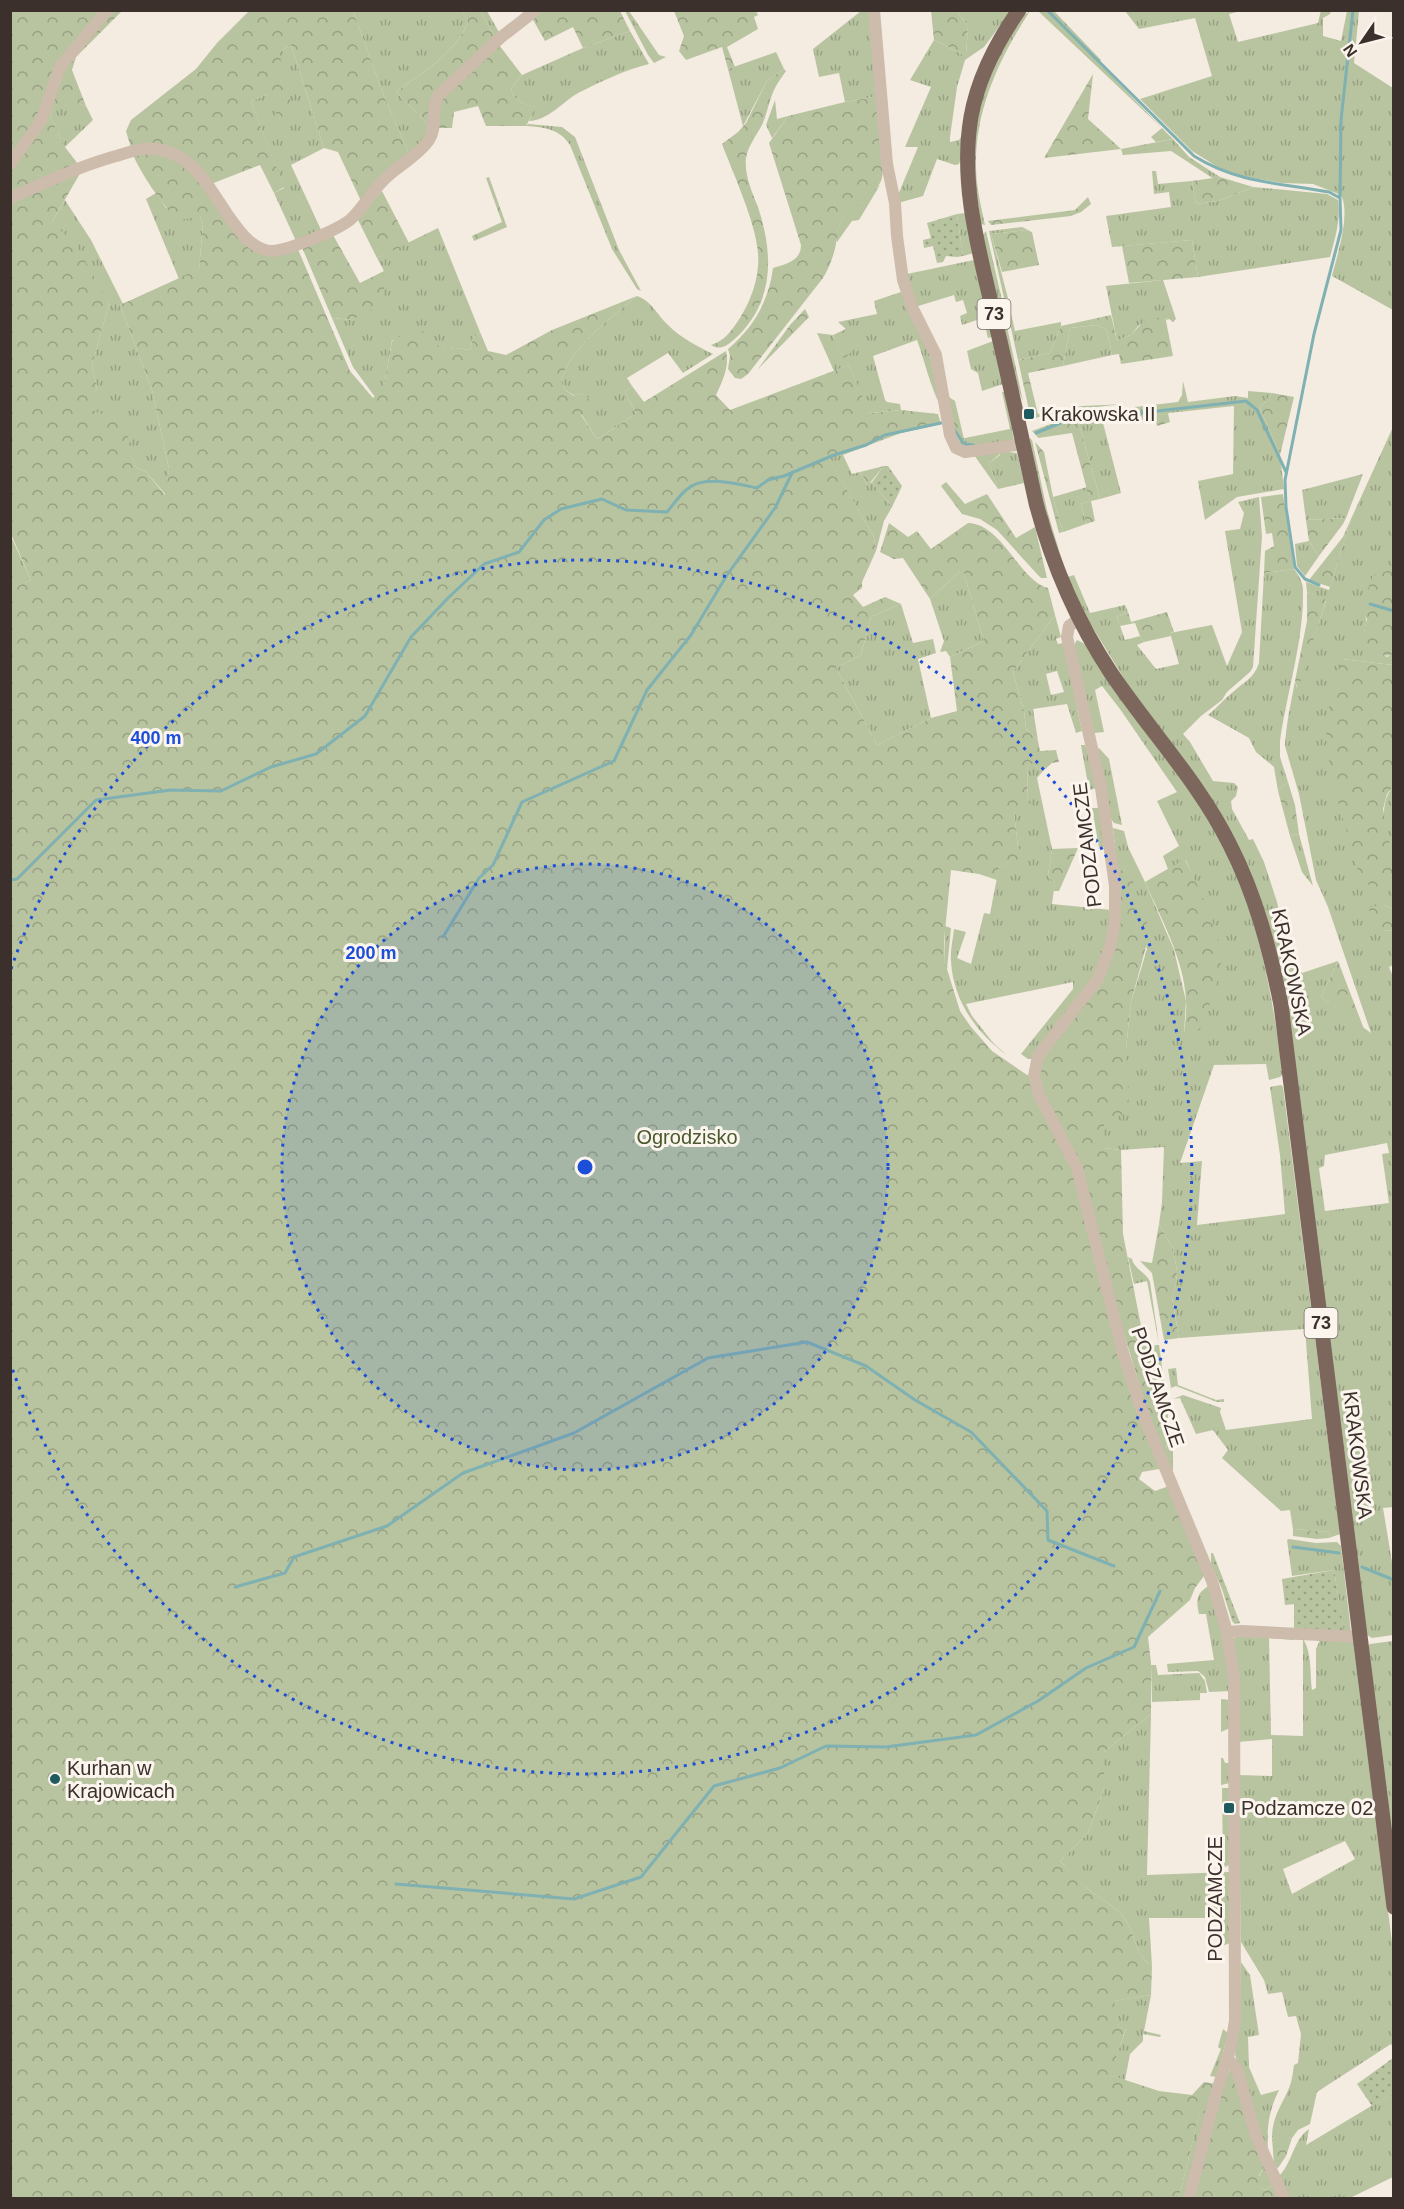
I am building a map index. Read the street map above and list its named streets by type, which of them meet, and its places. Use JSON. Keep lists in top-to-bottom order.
{
  "streets": {
    "main road": ["73", "KRAKOWSKA"],
    "street": ["PODZAMCZE"]
  },
  "crossings": [
    ["PODZAMCZE", "KRAKOWSKA"]
  ],
  "parks": ["Ogrodzisko"],
  "places": {
    "transit": ["Krakowska II", "Podzamcze 02"],
    "other": ["Kurhan w Krajowicach"]
  },
  "north": "bottom left",
  "rings": ["400 m", "200 m"]
}
